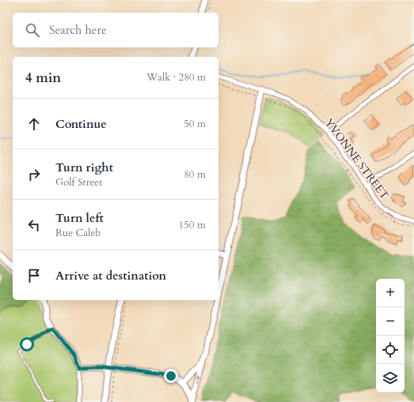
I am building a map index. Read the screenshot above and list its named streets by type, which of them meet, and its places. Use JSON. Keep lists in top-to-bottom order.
{
  "streets": {
    "street": ["YVONNE STREET"]
  },
  "page": {
    "search": "Search here",
    "heading": ["4 min", "Walk · 280 m"],
    "list": [
      ["Continue", "50 m"],
      ["Turn right", "Golf Street", "80 m"],
      ["Turn left", "Rue Caleb", "150 m"],
      "Arrive at destination"
    ],
    "map_buttons": ["+", "−"]
  }
}
